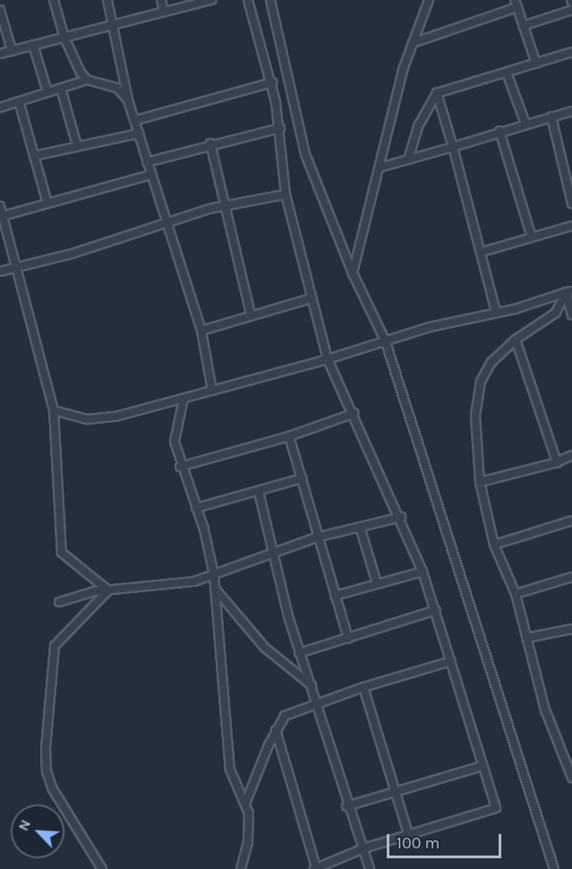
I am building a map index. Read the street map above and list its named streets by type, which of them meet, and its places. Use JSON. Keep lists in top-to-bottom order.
{
  "scale_bar": "100 m",
  "north": "top left"
}
